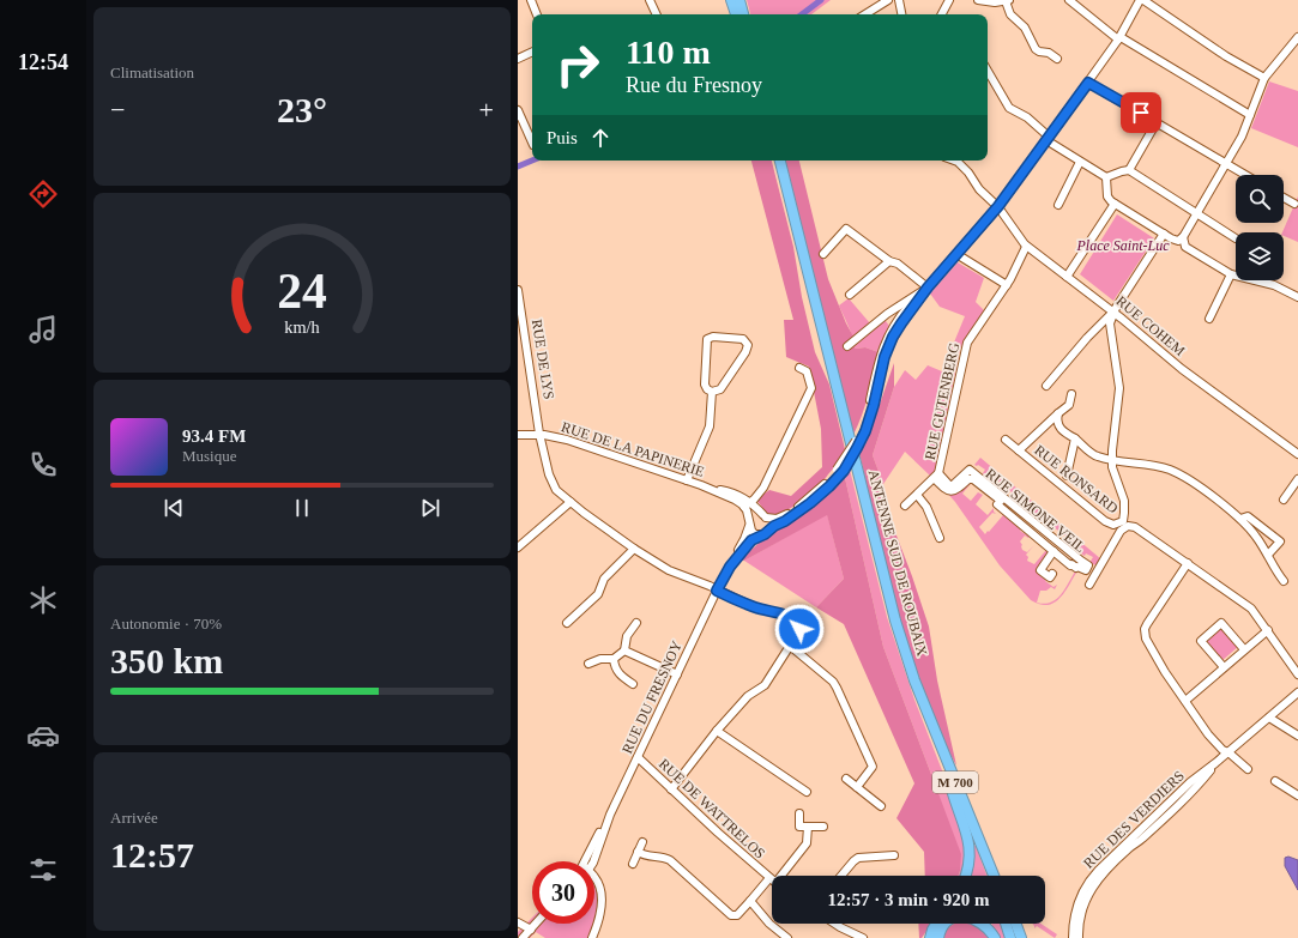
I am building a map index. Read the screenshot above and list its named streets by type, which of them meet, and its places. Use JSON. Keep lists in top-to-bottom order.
{
  "streets": {
    "highway": ["ANTENNE SUD DE ROUBAIX", "M 700"],
    "street": [
      "RUE COHEM",
      "RUE DE LYS",
      "RUE GUTENBERG",
      "RUE DE LA PAPINERIE",
      "RUE RONSARD",
      "RUE SIMONE VEIL",
      "RUE DU FRESNOY",
      "RUE DE WATTRELOS",
      "RUE DES VERDIERS"
    ]
  },
  "crossings": [
    ["RUE COHEM", "RUE GUTENBERG"],
    ["RUE DE LYS", "RUE DE LA PAPINERIE"],
    ["RUE DE LYS", "RUE DU FRESNOY"],
    ["RUE DE LA PAPINERIE", "RUE DU FRESNOY"],
    ["RUE DU FRESNOY", "RUE DE WATTRELOS"]
  ],
  "parks": ["Place Saint-Luc"],
  "page": {
    "tabs": "12:54",
    "tile": [
      "Climatisation",
      ["Autonomie · 70%", "350 km"],
      ["Arrivée", "12:57"]
    ],
    "turn": ["110 m", "Rue du Fresnoy"],
    "heat": ["−", "23°", "+"],
    "then": "Puis",
    "song": ["93.4 FM", "Musique"],
    "limit": "30",
    "trip": "12:57 · 3 min · 920 m",
    "gauge": ["24", "km/h"]
  }
}
